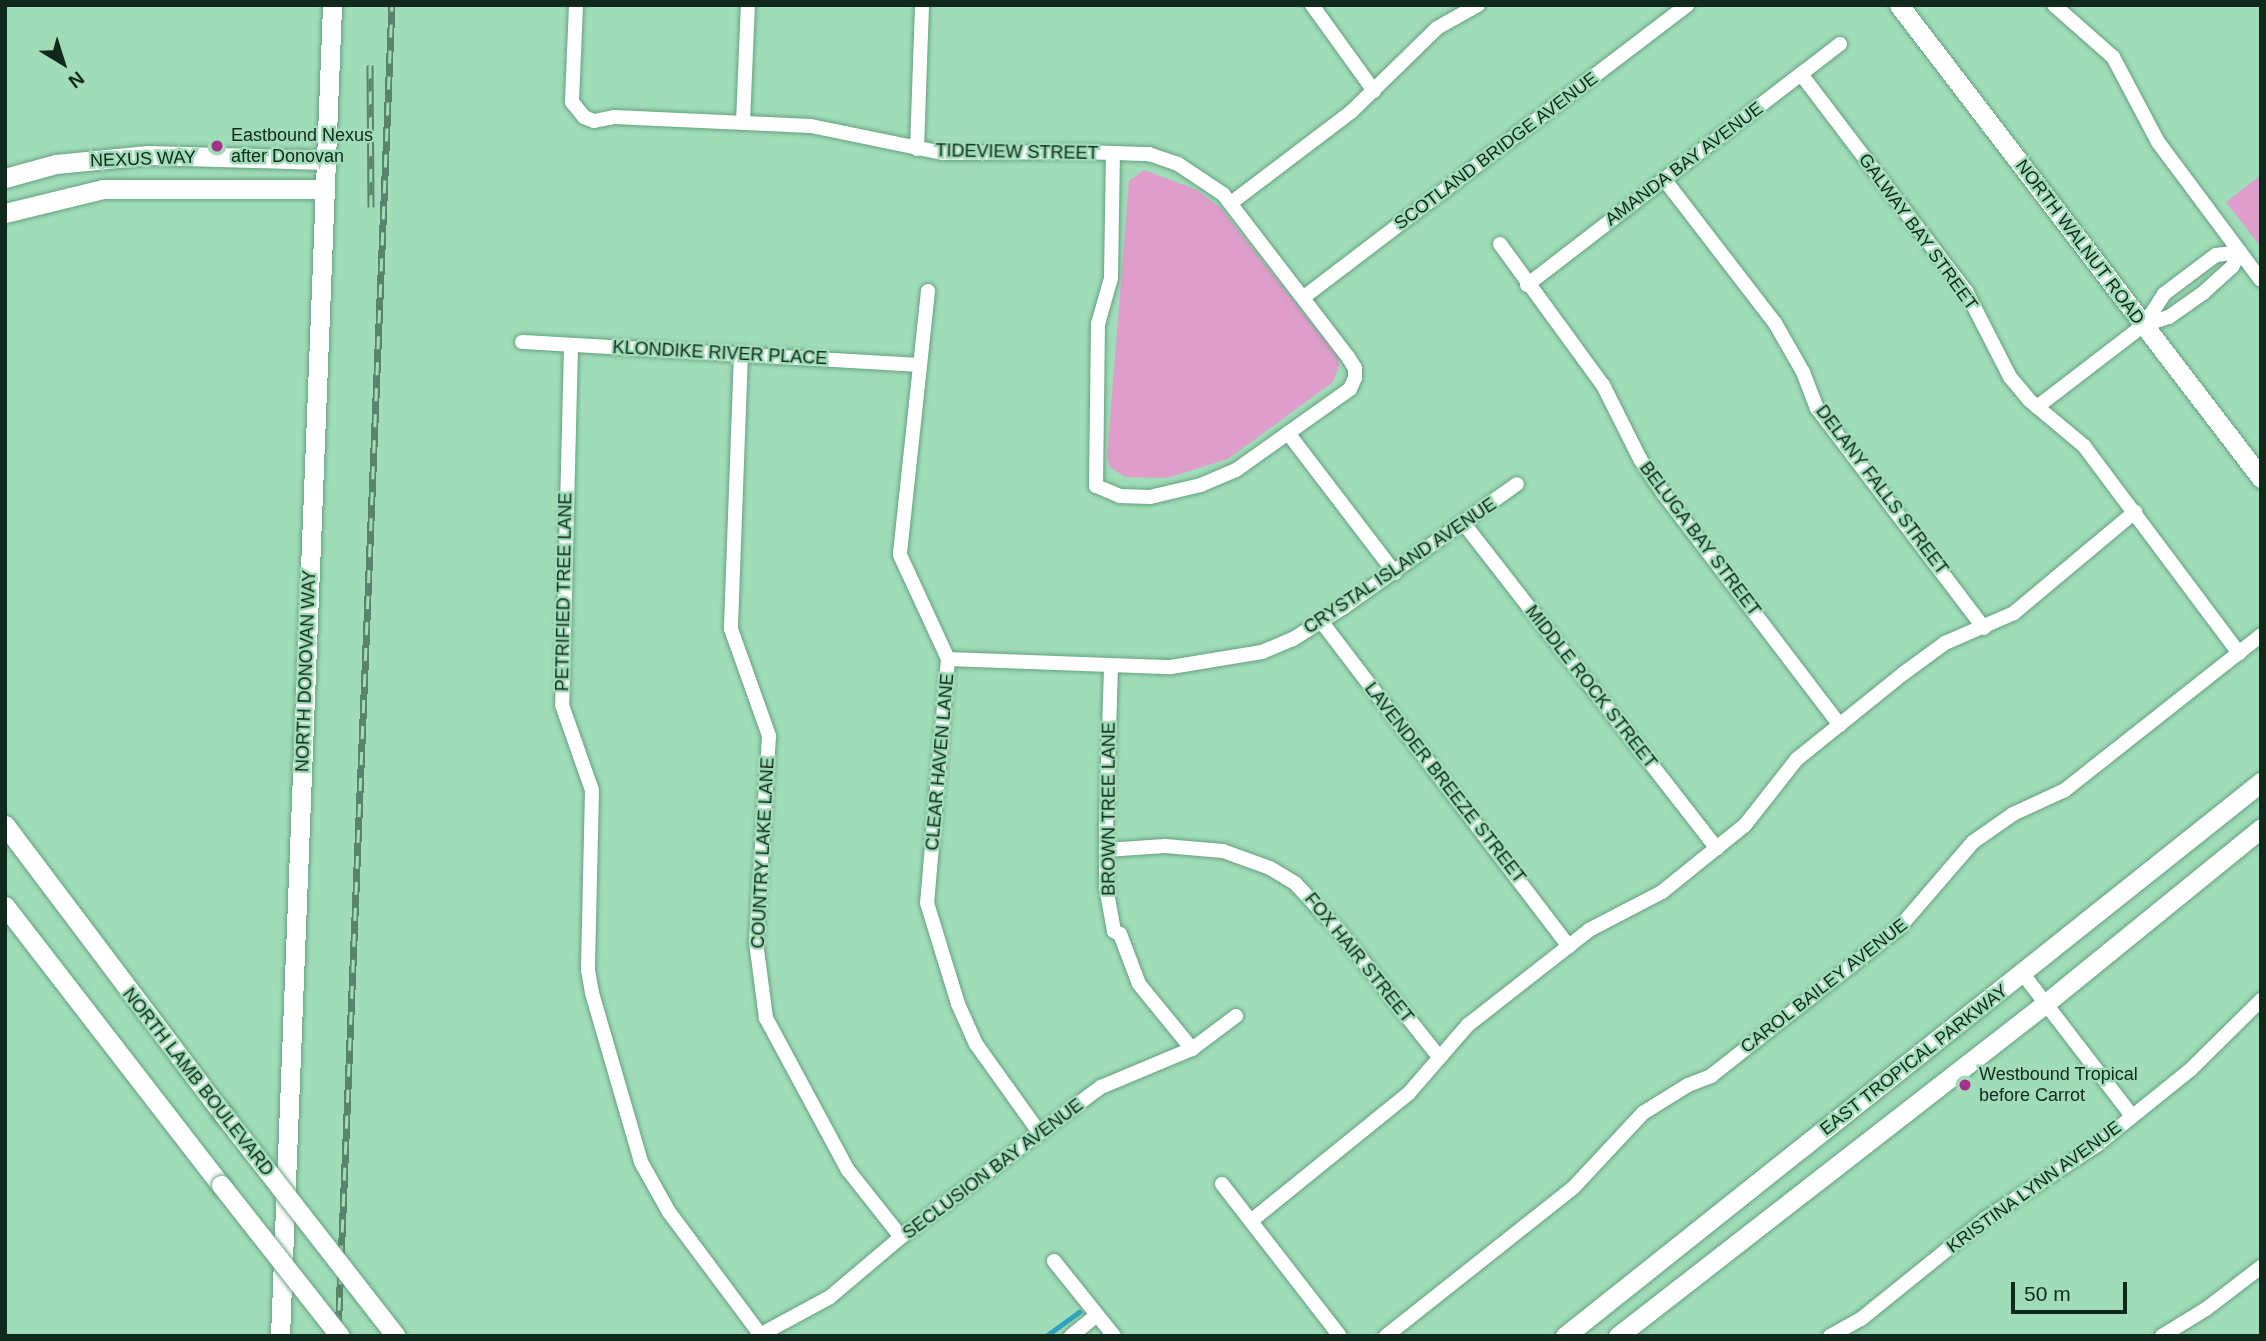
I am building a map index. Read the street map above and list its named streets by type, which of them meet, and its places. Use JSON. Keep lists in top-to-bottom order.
{
  "streets": {
    "main road": [
      "NEXUS WAY",
      "NORTH WALNUT ROAD",
      "NORTH DONOVAN WAY",
      "EAST TROPICAL PARKWAY",
      "NORTH LAMB BOULEVARD"
    ],
    "street": [
      "SCOTLAND BRIDGE AVENUE",
      "TIDEVIEW STREET",
      "AMANDA BAY AVENUE",
      "GALWAY BAY STREET",
      "KLONDIKE RIVER PLACE",
      "DELANY FALLS STREET",
      "BELUGA BAY STREET",
      "CRYSTAL ISLAND AVENUE",
      "PETRIFIED TREE LANE",
      "MIDDLE ROCK STREET",
      "CLEAR HAVEN LANE",
      "LAVENDER BREEZE STREET",
      "BROWN TREE LANE",
      "COUNTRY LAKE LANE",
      "FOX HAIR STREET",
      "CAROL BAILEY AVENUE",
      "SECLUSION BAY AVENUE",
      "KRISTINA LYNN AVENUE"
    ]
  },
  "crossings": [
    ["SCOTLAND BRIDGE AVENUE", "TIDEVIEW STREET"],
    ["NEXUS WAY", "NORTH DONOVAN WAY"],
    ["AMANDA BAY AVENUE", "GALWAY BAY STREET"],
    ["AMANDA BAY AVENUE", "DELANY FALLS STREET"],
    ["AMANDA BAY AVENUE", "BELUGA BAY STREET"],
    ["GALWAY BAY STREET", "CAROL BAILEY AVENUE"],
    ["KLONDIKE RIVER PLACE", "PETRIFIED TREE LANE"],
    ["KLONDIKE RIVER PLACE", "CLEAR HAVEN LANE"],
    ["KLONDIKE RIVER PLACE", "COUNTRY LAKE LANE"],
    ["CRYSTAL ISLAND AVENUE", "MIDDLE ROCK STREET"],
    ["CRYSTAL ISLAND AVENUE", "CLEAR HAVEN LANE"],
    ["CRYSTAL ISLAND AVENUE", "LAVENDER BREEZE STREET"],
    ["CRYSTAL ISLAND AVENUE", "BROWN TREE LANE"],
    ["PETRIFIED TREE LANE", "SECLUSION BAY AVENUE"],
    ["CLEAR HAVEN LANE", "SECLUSION BAY AVENUE"],
    ["BROWN TREE LANE", "FOX HAIR STREET"],
    ["BROWN TREE LANE", "SECLUSION BAY AVENUE"],
    ["COUNTRY LAKE LANE", "SECLUSION BAY AVENUE"]
  ],
  "places": ["Eastbound Nexus after Donovan", "Westbound Tropical before Carrot"],
  "scale_bar": "50 m",
  "north": "bottom right"
}
